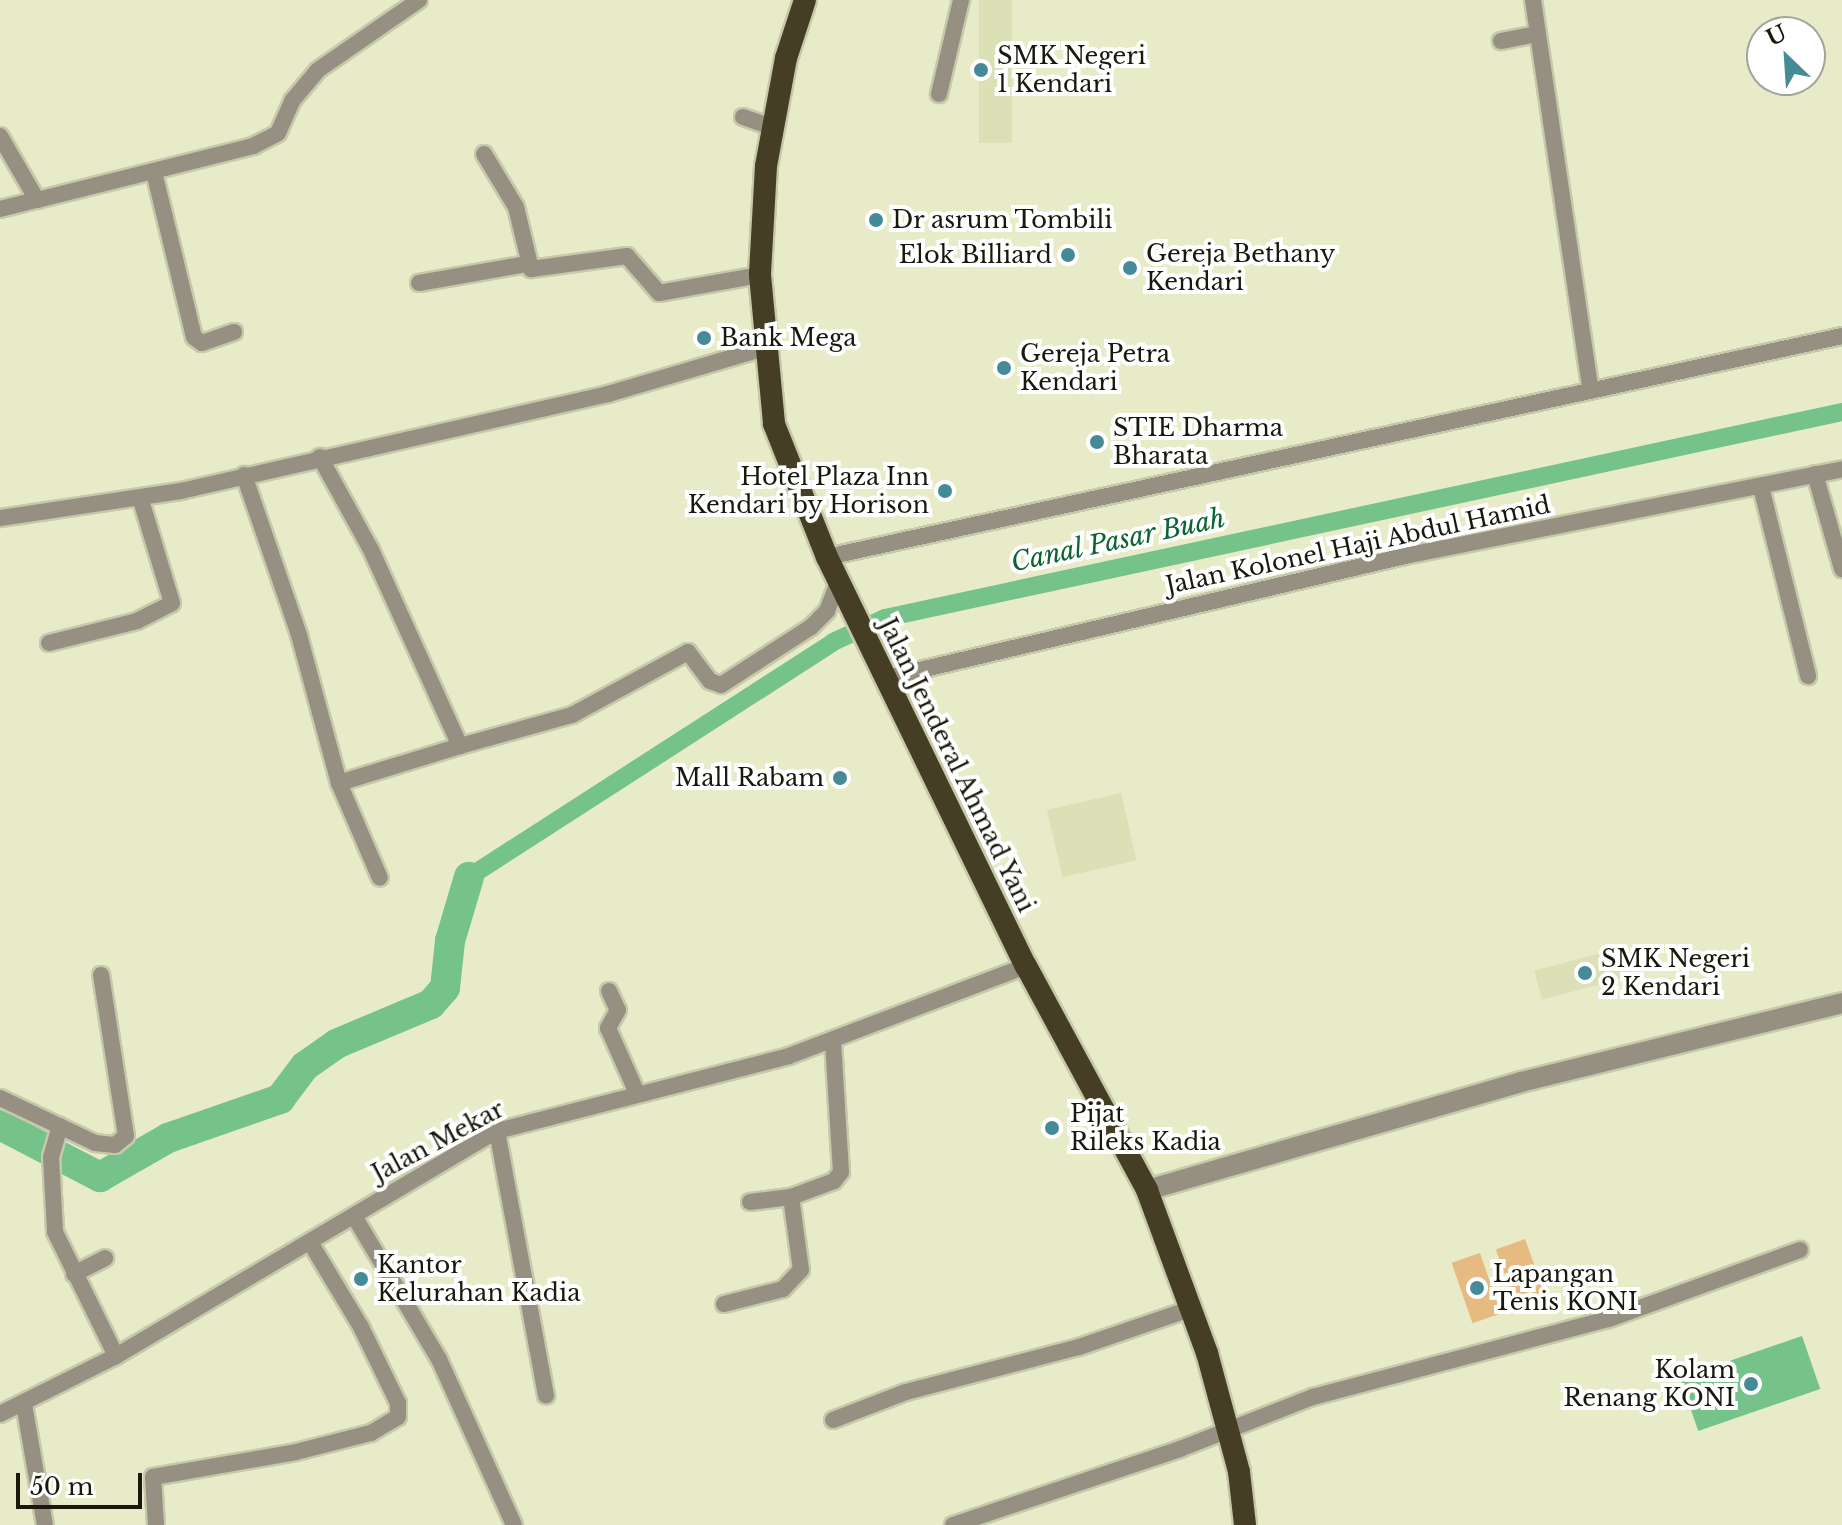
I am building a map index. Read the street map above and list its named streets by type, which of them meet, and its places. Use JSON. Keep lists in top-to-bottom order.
{
  "streets": {
    "highway": ["Jalan Jenderal Ahmad Yani"],
    "street": ["Jalan Kolonel Haji Abdul Hamid", "Jalan Mekar"]
  },
  "crossings": [
    ["Jalan Kolonel Haji Abdul Hamid", "Jalan Jenderal Ahmad Yani"],
    ["Jalan Jenderal Ahmad Yani", "Jalan Mekar"]
  ],
  "water": ["Canal Pasar Buah"],
  "places": [
    "SMK Negeri 1 Kendari",
    "Dr asrum Tombili",
    "Elok Billiard",
    "Gereja Bethany Kendari",
    "Bank Mega",
    "Gereja Petra Kendari",
    "STIE Dharma Bharata",
    "Hotel Plaza Inn Kendari by Horison",
    "Mall Rabam",
    "SMK Negeri 2 Kendari",
    "Pijat Rileks Kadia",
    "Kantor Kelurahan Kadia",
    "Lapangan Tenis KONI",
    "Kolam Renang KONI"
  ],
  "scale_bar": "50 m",
  "north": "top left"
}
